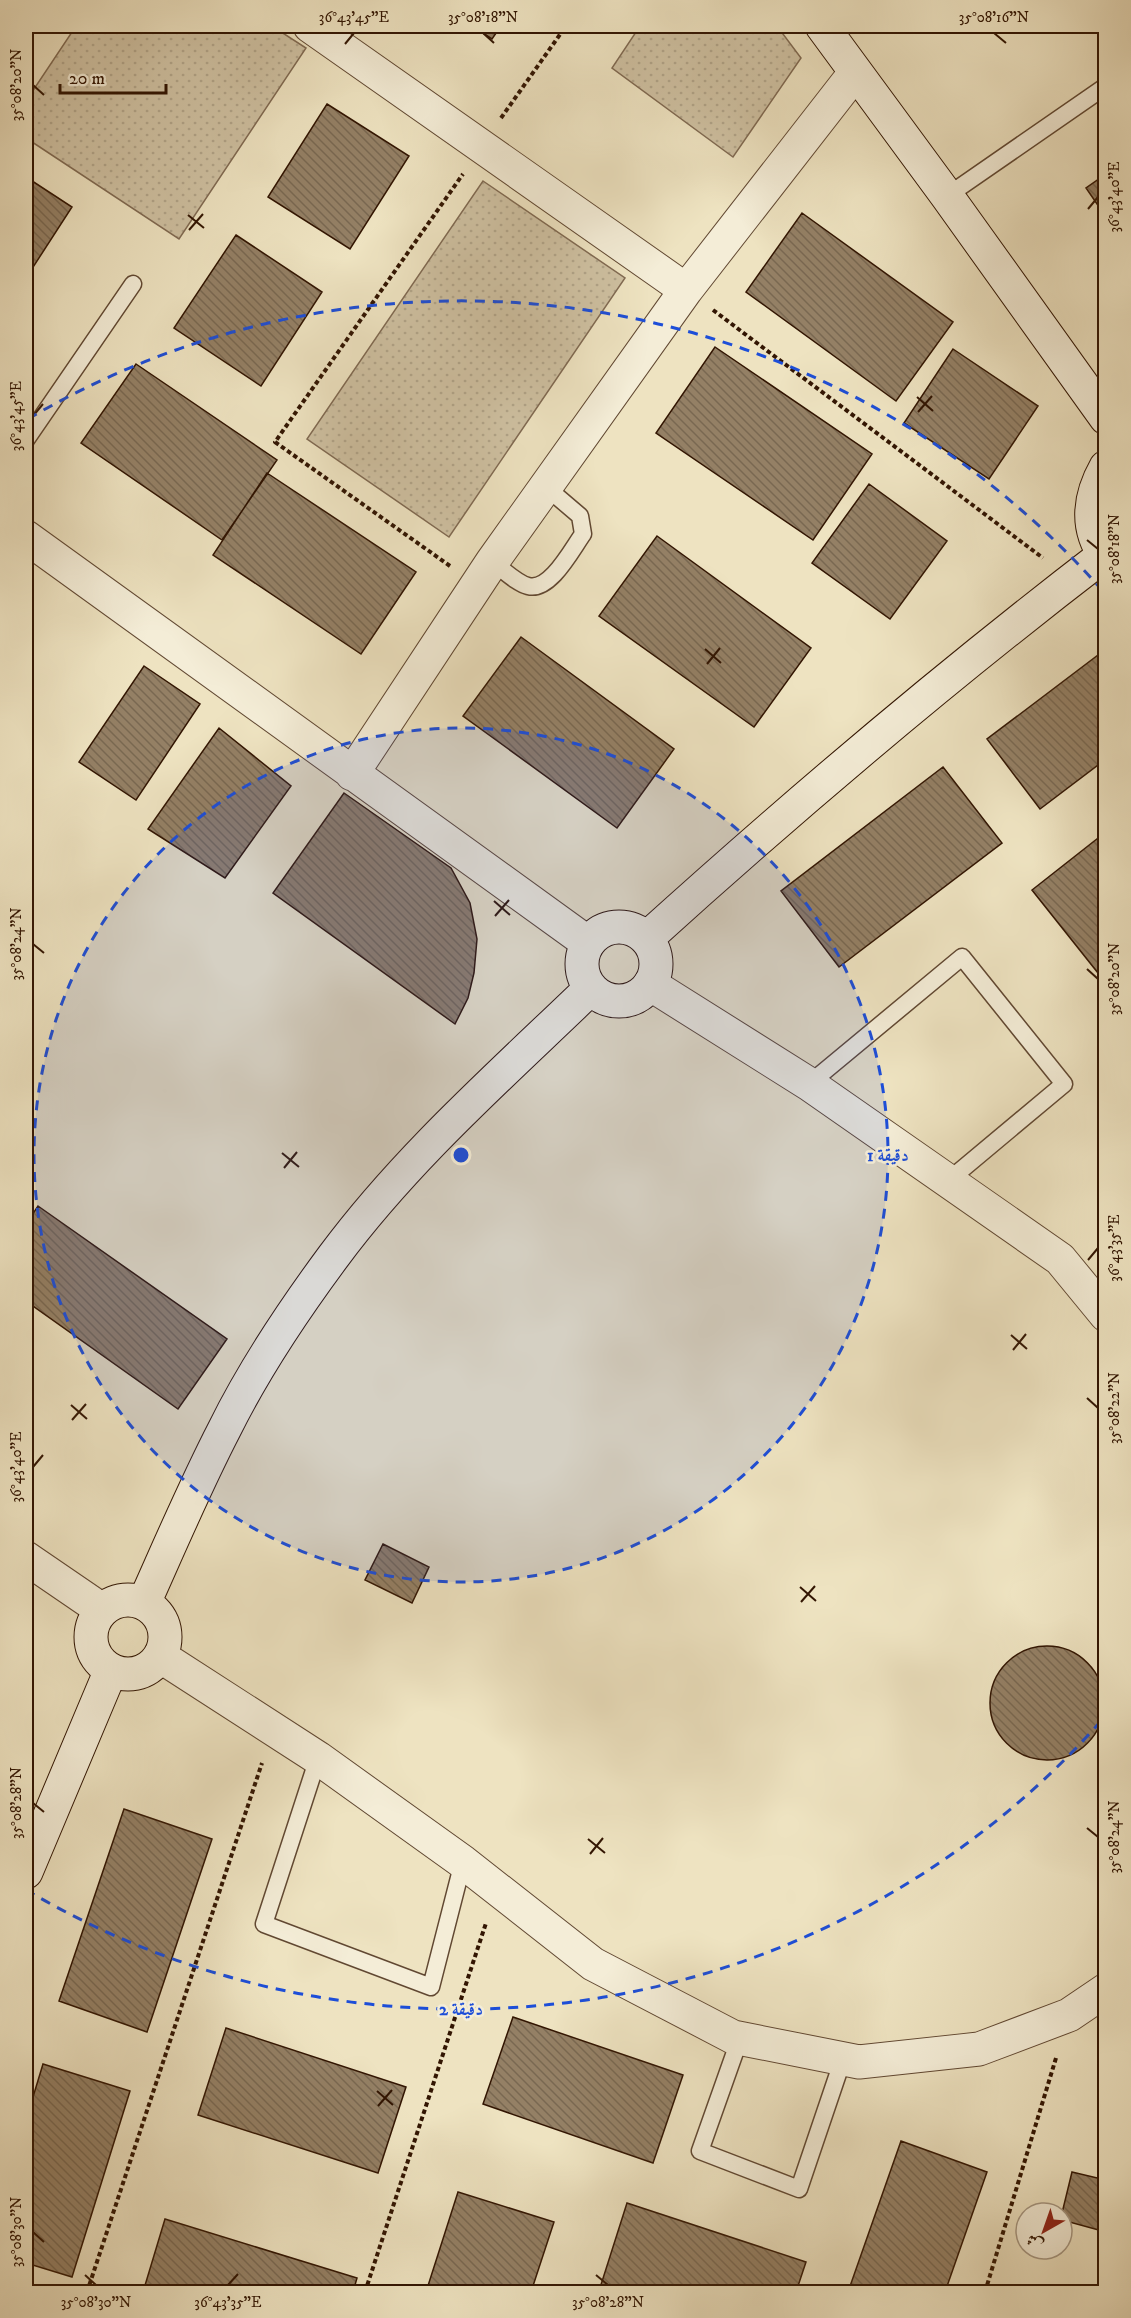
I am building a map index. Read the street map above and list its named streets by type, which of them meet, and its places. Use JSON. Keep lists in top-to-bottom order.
{
  "scale_bar": "20 m",
  "north": "bottom left",
  "coordinates": [
    "36°43'45\"E",
    "35°08'18\"N",
    "35°08'16\"N",
    "35°08'20\"N",
    "36°43'40\"E",
    "35°08'24\"N",
    "36°43'35\"E",
    "35°08'22\"N",
    "35°08'28\"N",
    "35°08'30\"N"
  ],
  "rings": ["1 دقيقة", "2 دقيقة"]
}
